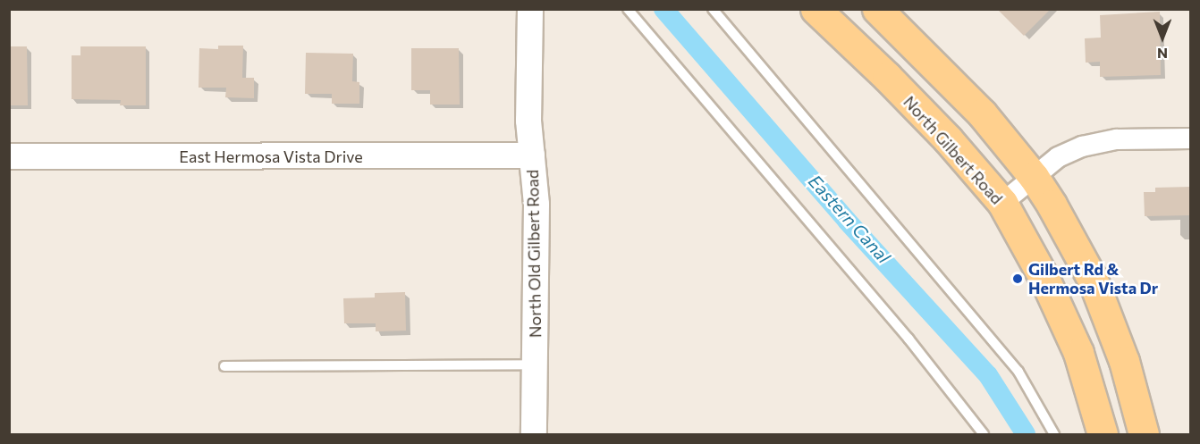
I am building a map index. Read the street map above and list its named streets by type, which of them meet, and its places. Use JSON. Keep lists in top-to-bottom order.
{
  "streets": {
    "main road": ["North Gilbert Road"],
    "street": ["East Hermosa Vista Drive", "North Old Gilbert Road"]
  },
  "crossings": [
    ["East Hermosa Vista Drive", "North Old Gilbert Road"]
  ],
  "water": ["Eastern Canal"],
  "places": ["Gilbert Rd & Hermosa Vista Dr"],
  "north": "bottom"
}
